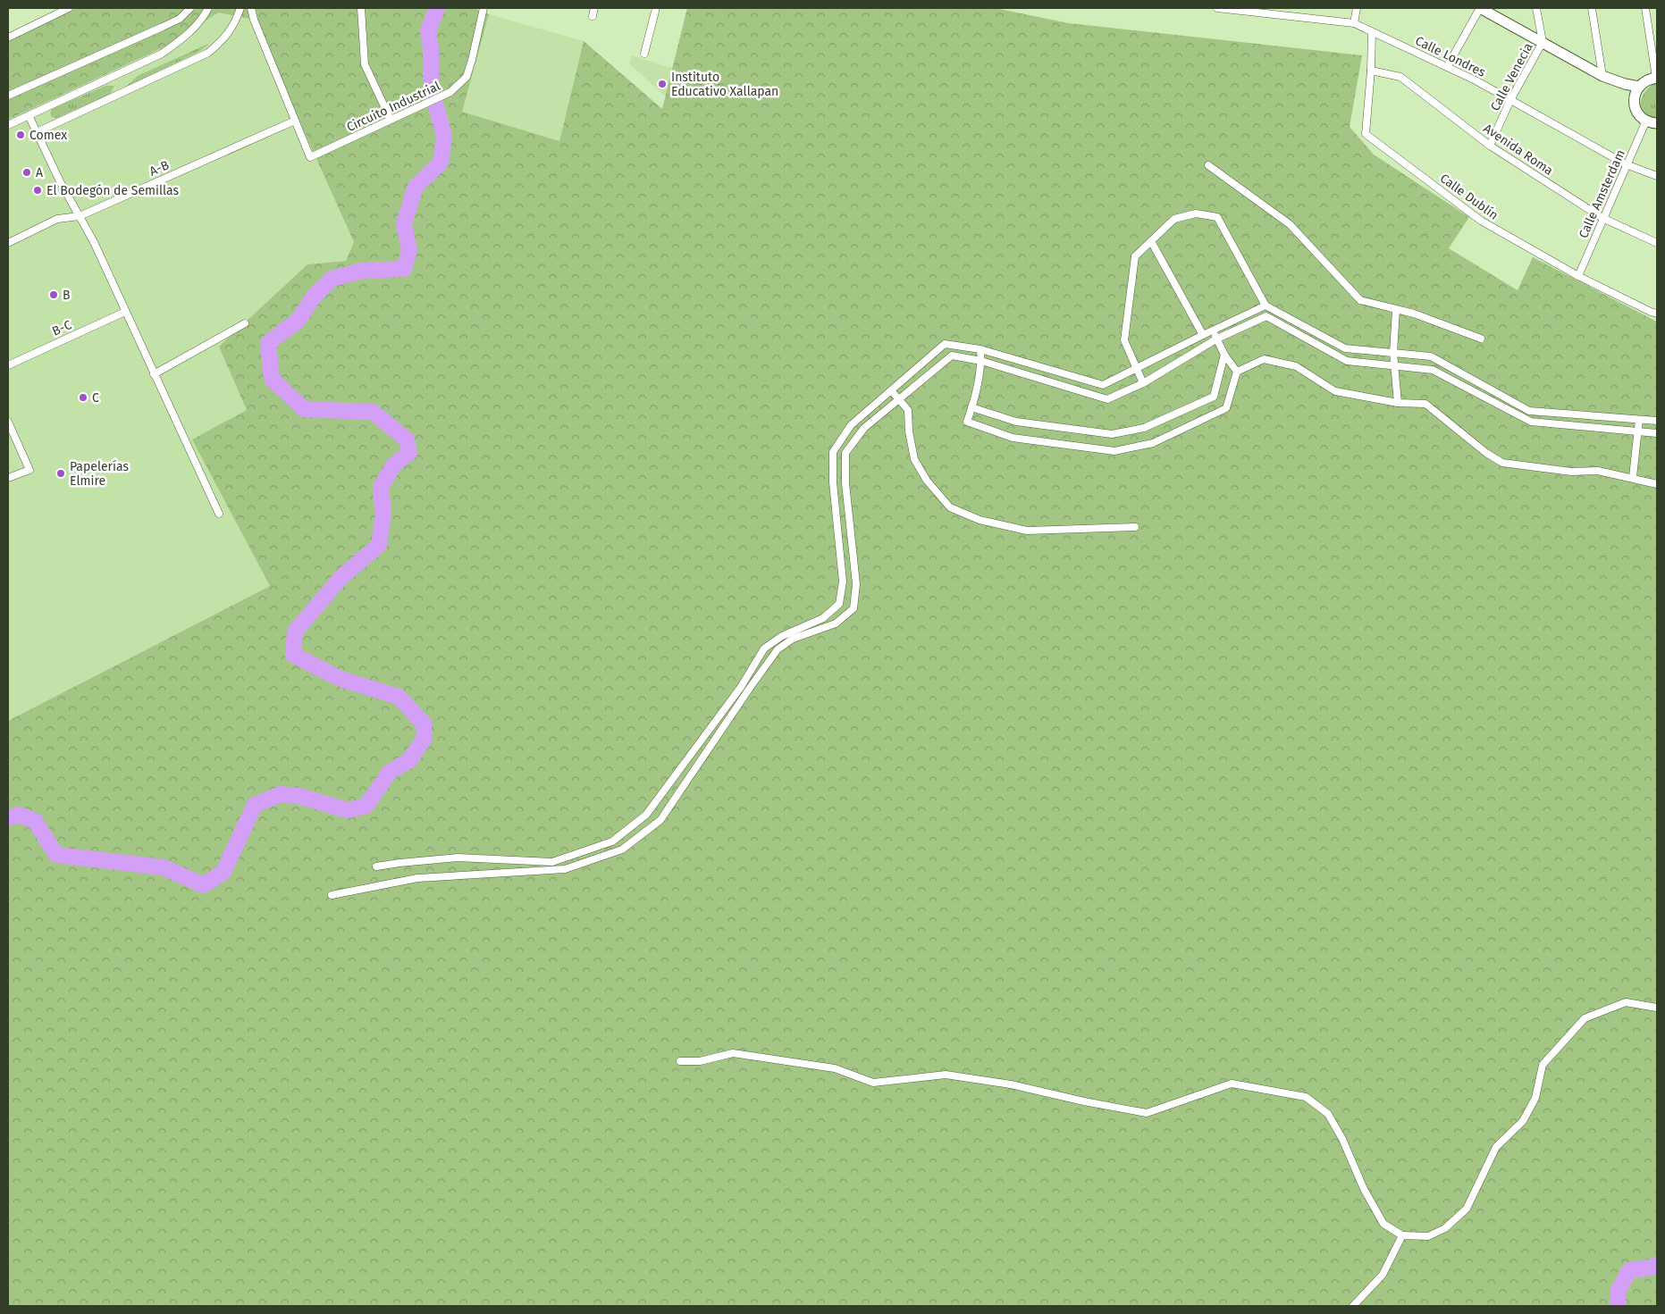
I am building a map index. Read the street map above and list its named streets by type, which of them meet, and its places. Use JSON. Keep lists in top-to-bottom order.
{
  "streets": {
    "street": [
      "Calle Londres",
      "Calle Venecia",
      "Circuito Industrial",
      "Avenida Roma",
      "A-B",
      "Calle Amsterdam",
      "Calle Dublín",
      "B-C"
    ]
  },
  "crossings": [
    ["Calle Londres", "Calle Venecia"],
    ["Calle Londres", "Calle Amsterdam"],
    ["Calle Londres", "Calle Dublín"],
    ["Calle Venecia", "Avenida Roma"],
    ["Circuito Industrial", "A-B"],
    ["Avenida Roma", "Calle Amsterdam"],
    ["Avenida Roma", "Calle Dublín"],
    ["Calle Amsterdam", "Calle Dublín"]
  ],
  "places": [
    "Instituto Educativo Xallapan",
    "Comex",
    "A",
    "El Bodegón de Semillas",
    "B",
    "C",
    "Papelerías Elmire"
  ]
}
